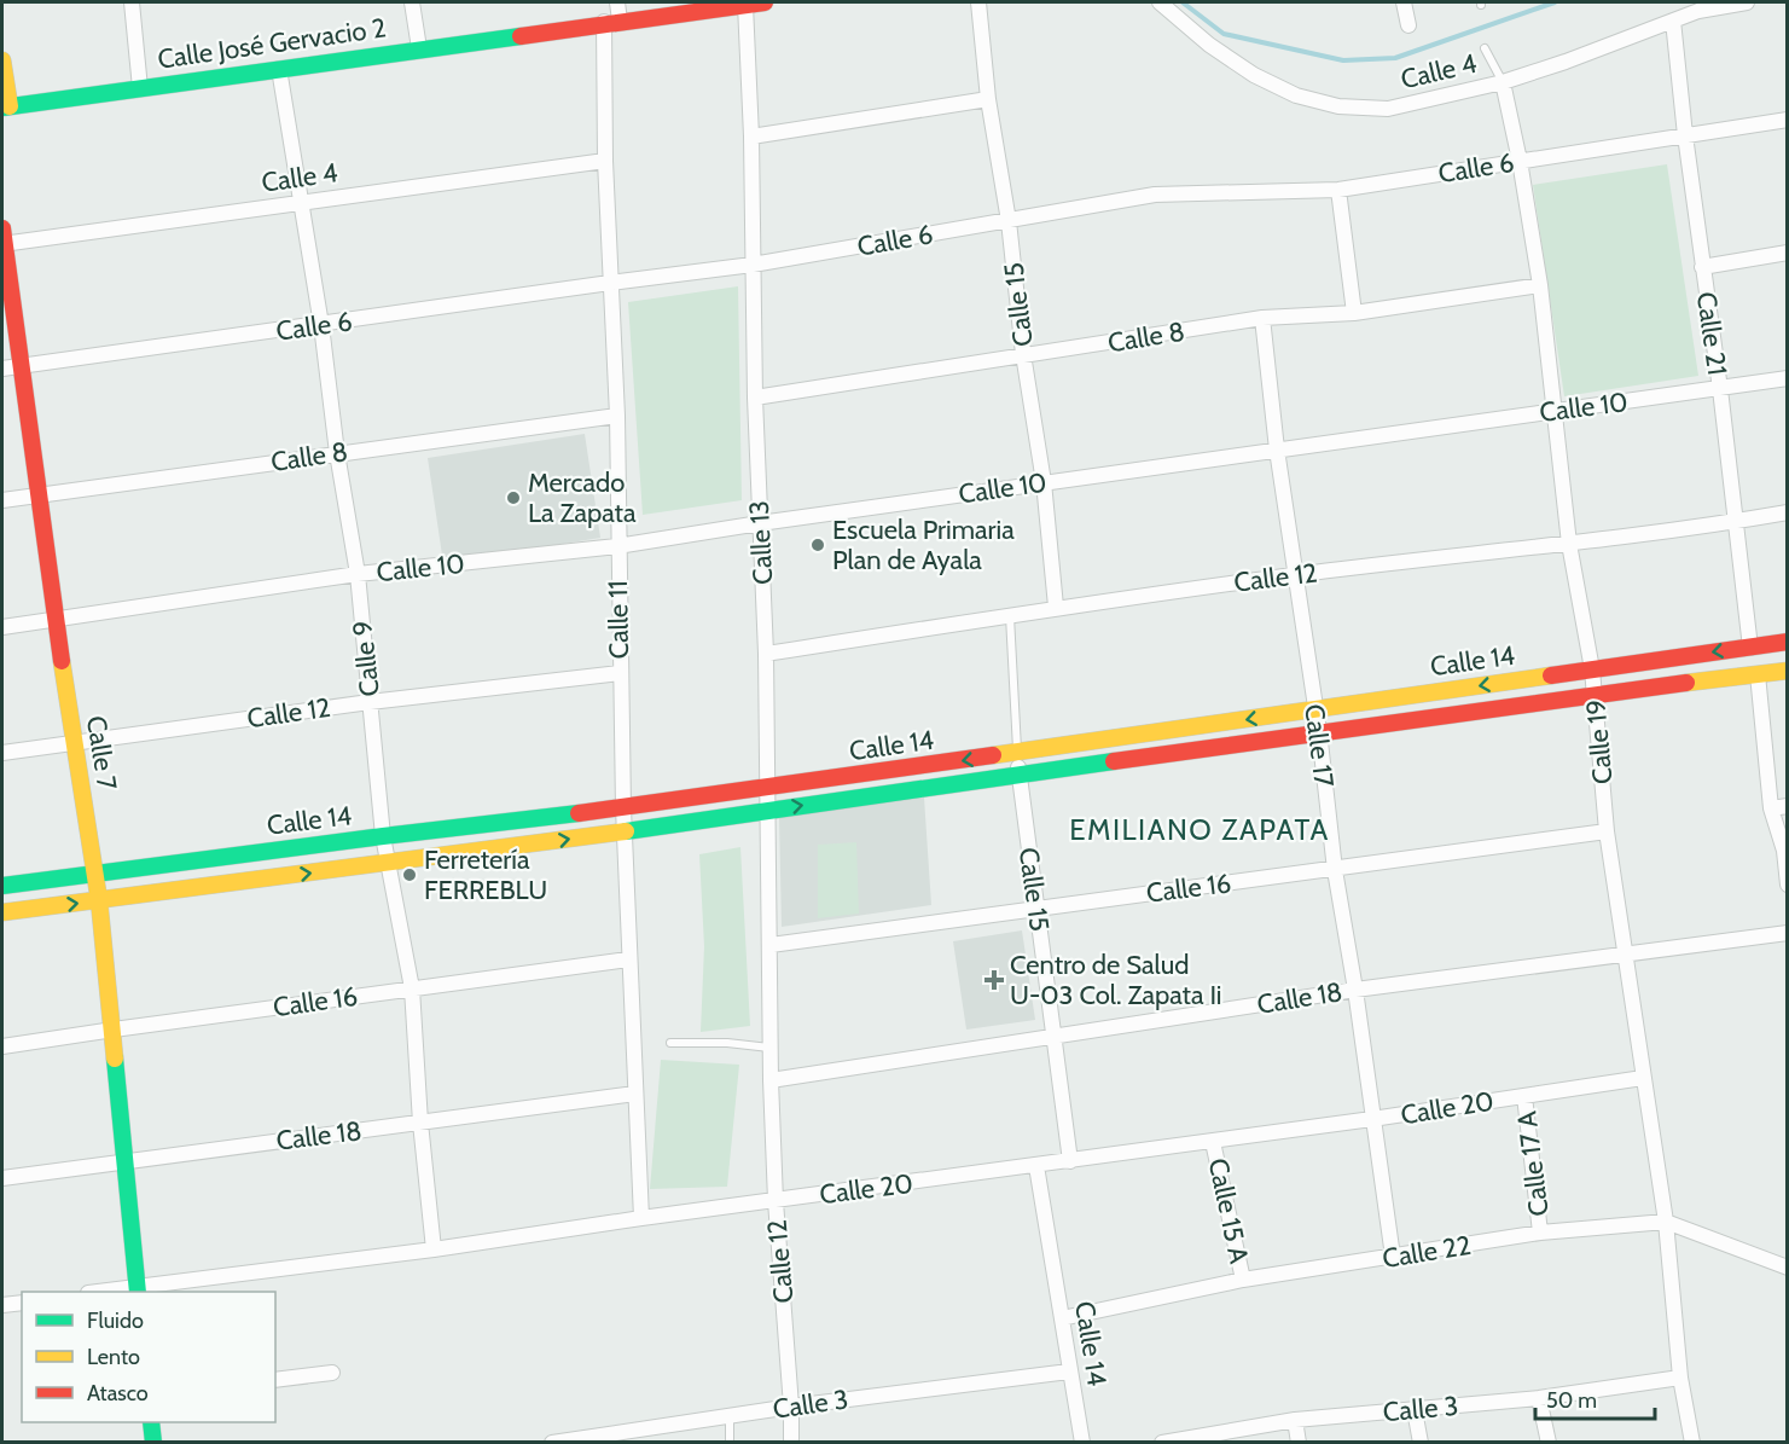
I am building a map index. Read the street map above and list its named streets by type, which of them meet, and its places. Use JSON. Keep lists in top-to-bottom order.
{
  "streets": {
    "main road": ["Calle José Gervacio 2", "Calle 14", "Calle 7"],
    "street": [
      "Calle 4",
      "Calle 6",
      "Calle 15",
      "Calle 21",
      "Calle 8",
      "Calle 10",
      "Calle 13",
      "Calle 12",
      "Calle 11",
      "Calle 9",
      "Calle 19",
      "Calle 17",
      "Calle 16",
      "Calle 18",
      "Calle 20",
      "Calle 17 A",
      "Calle 15 A",
      "Calle 22",
      "Calle 3"
    ]
  },
  "crossings": [
    ["Calle José Gervacio 2", "Calle 13"],
    ["Calle José Gervacio 2", "Calle 11"],
    ["Calle José Gervacio 2", "Calle 9"],
    ["Calle 4", "Calle 21"],
    ["Calle 4", "Calle 11"],
    ["Calle 4", "Calle 9"],
    ["Calle 4", "Calle 19"],
    ["Calle 4", "Calle 7"],
    ["Calle 6", "Calle 15"],
    ["Calle 6", "Calle 21"],
    ["Calle 6", "Calle 13"],
    ["Calle 6", "Calle 11"],
    ["Calle 6", "Calle 9"],
    ["Calle 6", "Calle 19"],
    ["Calle 6", "Calle 7"],
    ["Calle 15", "Calle 8"],
    ["Calle 15", "Calle 10"],
    ["Calle 15", "Calle 12"],
    ["Calle 15", "Calle 14"],
    ["Calle 15", "Calle 16"],
    ["Calle 15", "Calle 18"],
    ["Calle 15", "Calle 20"],
    ["Calle 21", "Calle 10"],
    ["Calle 21", "Calle 12"],
    ["Calle 21", "Calle 14"],
    ["Calle 8", "Calle 13"],
    ["Calle 8", "Calle 11"],
    ["Calle 8", "Calle 9"],
    ["Calle 8", "Calle 19"],
    ["Calle 8", "Calle 17"],
    ["Calle 8", "Calle 7"],
    ["Calle 10", "Calle 13"],
    ["Calle 10", "Calle 11"],
    ["Calle 10", "Calle 9"],
    ["Calle 10", "Calle 19"],
    ["Calle 10", "Calle 17"],
    ["Calle 10", "Calle 7"],
    ["Calle 13", "Calle 12"],
    ["Calle 13", "Calle 14"],
    ["Calle 13", "Calle 16"],
    ["Calle 13", "Calle 18"],
    ["Calle 12", "Calle 11"],
    ["Calle 12", "Calle 9"],
    ["Calle 12", "Calle 19"],
    ["Calle 12", "Calle 17"],
    ["Calle 12", "Calle 7"],
    ["Calle 12", "Calle 18"],
    ["Calle 12", "Calle 20"],
    ["Calle 12", "Calle 3"],
    ["Calle 11", "Calle 14"],
    ["Calle 11", "Calle 16"],
    ["Calle 11", "Calle 18"],
    ["Calle 11", "Calle 20"],
    ["Calle 9", "Calle 14"],
    ["Calle 9", "Calle 16"],
    ["Calle 9", "Calle 18"],
    ["Calle 9", "Calle 20"],
    ["Calle 14", "Calle 19"],
    ["Calle 14", "Calle 17"],
    ["Calle 14", "Calle 7"],
    ["Calle 14", "Calle 20"],
    ["Calle 14", "Calle 22"],
    ["Calle 14", "Calle 3"],
    ["Calle 19", "Calle 16"],
    ["Calle 19", "Calle 18"],
    ["Calle 19", "Calle 20"],
    ["Calle 19", "Calle 22"],
    ["Calle 19", "Calle 3"],
    ["Calle 17", "Calle 16"],
    ["Calle 17", "Calle 18"],
    ["Calle 17", "Calle 20"],
    ["Calle 17", "Calle 22"],
    ["Calle 7", "Calle 16"],
    ["Calle 7", "Calle 18"],
    ["Calle 7", "Calle 20"],
    ["Calle 20", "Calle 17 A"],
    ["Calle 20", "Calle 15 A"],
    ["Calle 17 A", "Calle 22"],
    ["Calle 15 A", "Calle 22"]
  ],
  "districts": ["EMILIANO ZAPATA"],
  "places": {
    "other": ["Mercado La Zapata", "Escuela Primaria Plan de Ayala", "Ferretería FERREBLU"],
    "health": ["Centro de Salud U-03 Col. Zapata Ii"]
  },
  "legend": ["Fluido", "Lento", "Atasco"],
  "scale_bar": "50 m"
}
